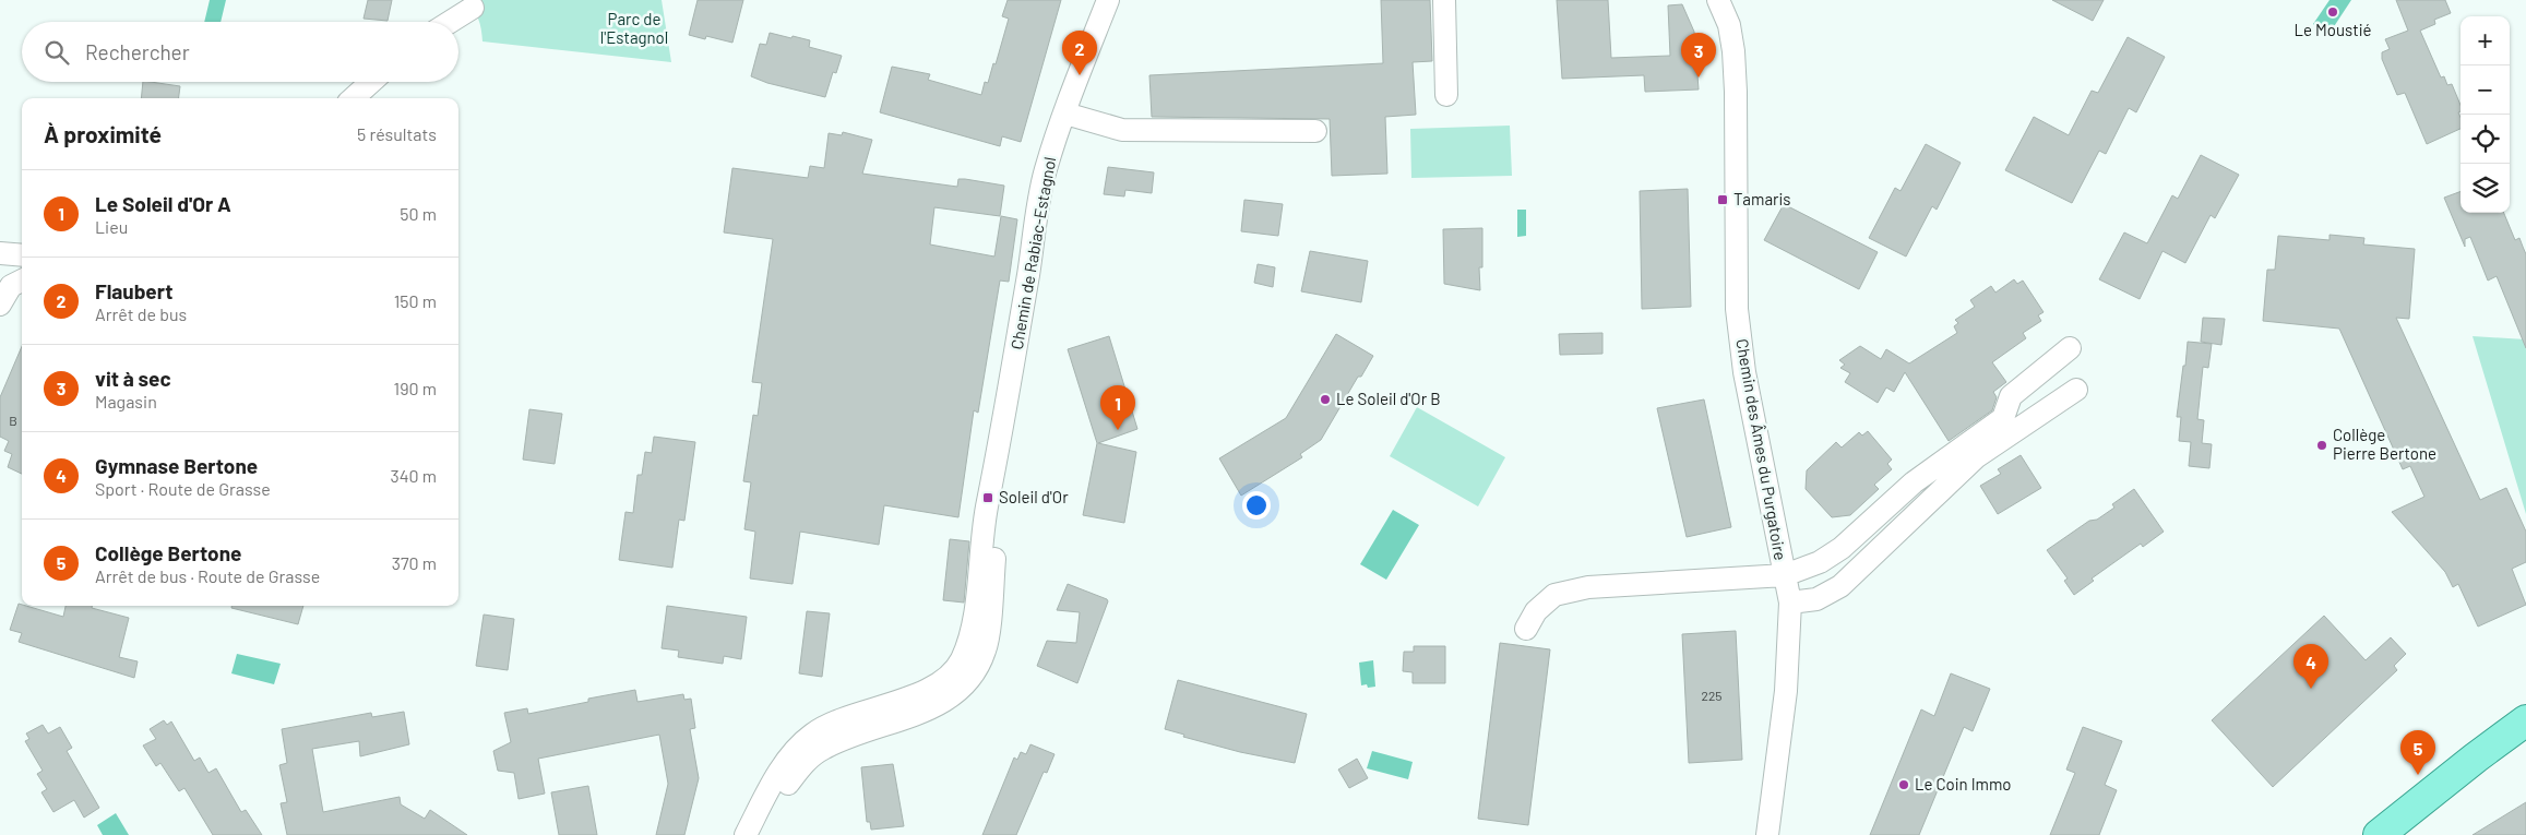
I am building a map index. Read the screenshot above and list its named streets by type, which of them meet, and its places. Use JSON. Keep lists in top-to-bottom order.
{
  "streets": {
    "street": ["Chemin de Rabiac-Estagnol", "Chemin des Âmes du Purgatoire"]
  },
  "parks": ["Parc de l'Estagnol"],
  "places": {
    "other": [
      "Le Moustié",
      "Le Soleil d'Or B",
      "Collège Pierre Bertone",
      "Le Coin Immo"
    ],
    "transit": ["Tamaris", "Soleil d'Or"]
  },
  "house_numbers": ["B", "225"],
  "page": {
    "map_buttons": ["+", "−"],
    "search": "Rechercher",
    "pins": [
      "2",
      "3",
      "1",
      "4",
      "5"
    ],
    "heading": ["À proximité", "5 résultats"],
    "list": [
      {
        "mark": "1",
        "name": "Le Soleil d'Or A",
        "note": "Lieu",
        "value": "50 m"
      },
      {
        "mark": "2",
        "name": "Flaubert",
        "note": "Arrêt de bus",
        "value": "150 m"
      },
      {
        "mark": "3",
        "name": "vit à sec",
        "note": "Magasin",
        "value": "190 m"
      },
      {
        "mark": "4",
        "name": "Gymnase Bertone",
        "note": "Sport · Route de Grasse",
        "value": "340 m"
      },
      {
        "mark": "5",
        "name": "Collège Bertone",
        "note": "Arrêt de bus · Route de Grasse",
        "value": "370 m"
      }
    ]
  }
}
